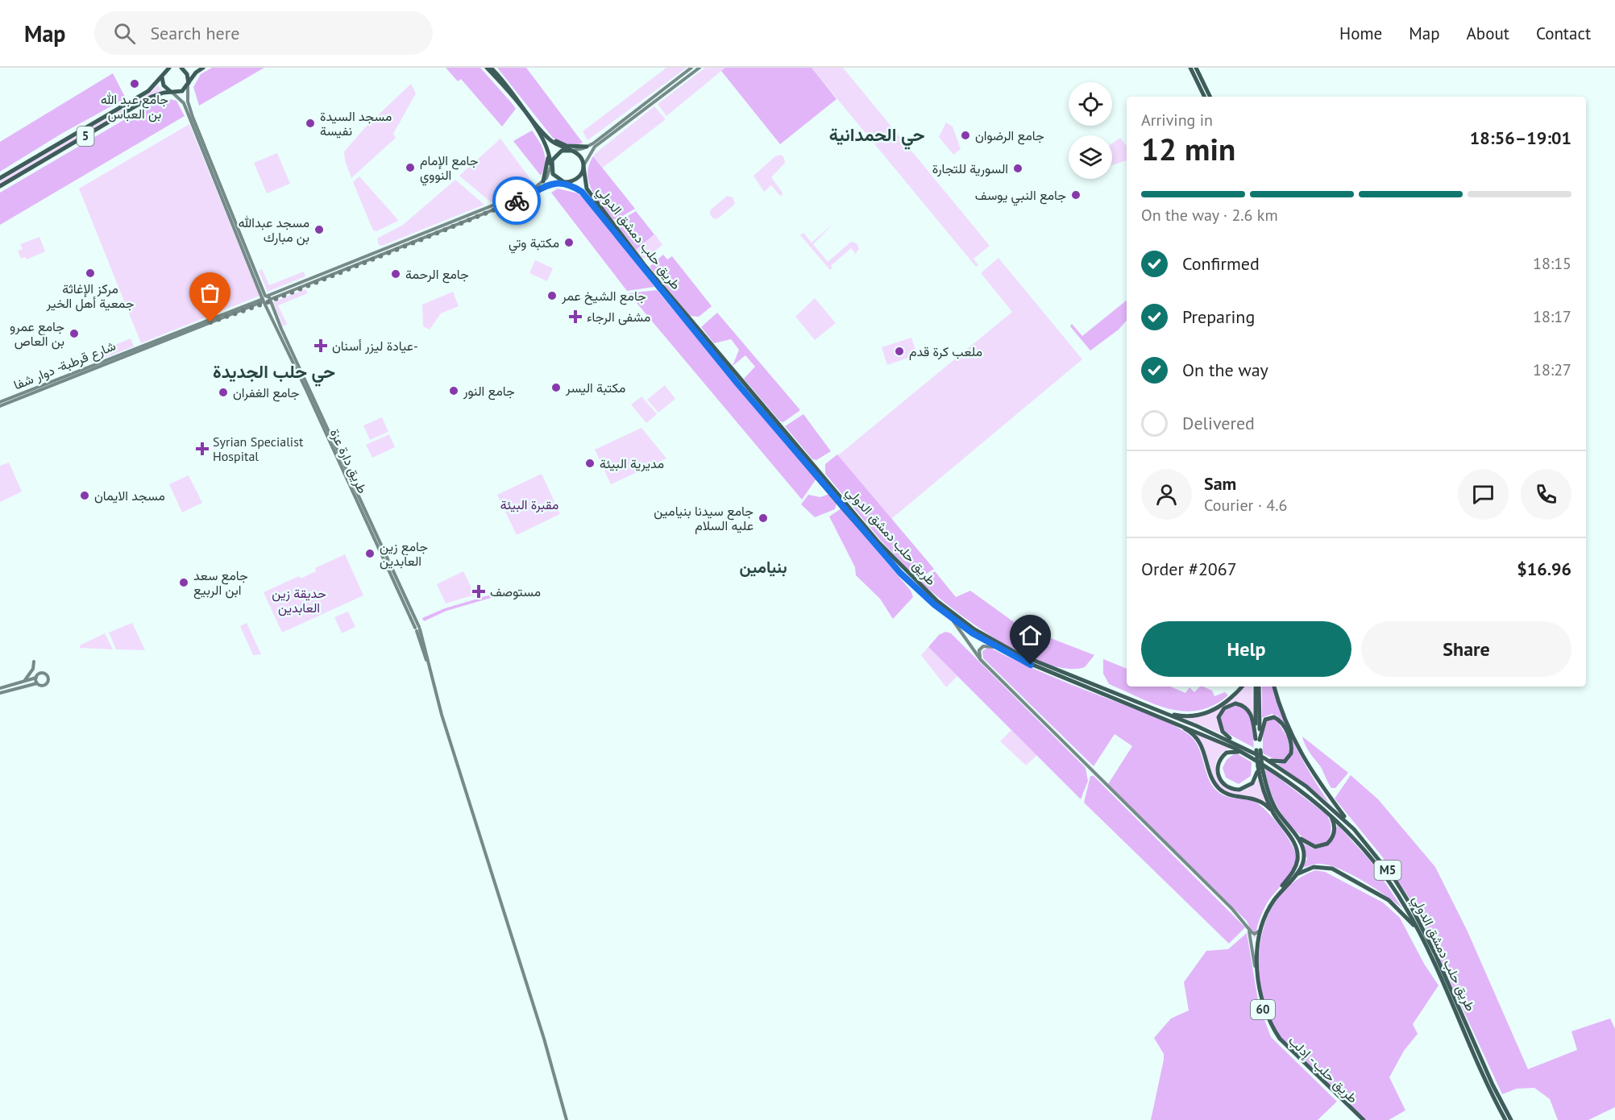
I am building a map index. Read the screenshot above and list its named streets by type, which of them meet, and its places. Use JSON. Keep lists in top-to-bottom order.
{
  "streets": {
    "highway": [
      "5",
      "طريق حلب دمشق الدولي",
      "M5",
      "60",
      "طريق حلب - إدلب"
    ],
    "main road": ["شارع قرطبة- دوار شفا", "طريق دارة عزة"]
  },
  "crossings": [
    ["طريق حلب دمشق الدولي", "M5"],
    ["60", "طريق حلب - إدلب"]
  ],
  "districts": ["حي الحمدانية", "حي حلب الجديدة", "بنيامين"],
  "parks": ["مقبرة البيئة", "حديقة زين العابدين"],
  "places": {
    "other": [
      "جامع عبد الله بن العباس",
      "مسجد السيدة نفيسة",
      "جامع الرضوان",
      "جامع الإمام النووي",
      "السورية للتجارة",
      "جامع النبي يوسف",
      "مسجد عبدالله بن مبارك",
      "مكتبة وتي",
      "مركز الإغاثة جمعية أهل الخير",
      "جامع الرحمة",
      "جامع الشيخ عمر",
      "جامع عمرو بن العاص",
      "ملعب كرة قدم",
      "مكتبة اليسر",
      "جامع النور",
      "جامع الغفران",
      "مديرية البيئة",
      "مسجد الايمان",
      "جامع سيدنا بنيامين عليه السلام",
      "جامع زين العابدين",
      "جامع سعد ابن الربيع"
    ],
    "health": [
      "مشفى الرجاء",
      "عيادة ليزر أسنان-",
      "Syrian Specialist Hospital",
      "مستوصف"
    ]
  },
  "page": {
    "header": "Map",
    "search": "Search here",
    "nav": [
      "Home",
      "Map",
      "About",
      "Contact"
    ],
    "heading": ["12 min", "Arriving in", "18:56–19:01"],
    "panel": [
      "Sam",
      "Courier · 4.6",
      "Order #2067",
      "$16.96"
    ],
    "bar": "On the way · 2.6 km",
    "list": [
      ["Confirmed", "18:15"],
      ["Preparing", "18:17"],
      ["On the way", "18:27"],
      "Delivered"
    ],
    "buttons": ["Help", "Share"]
  }
}
